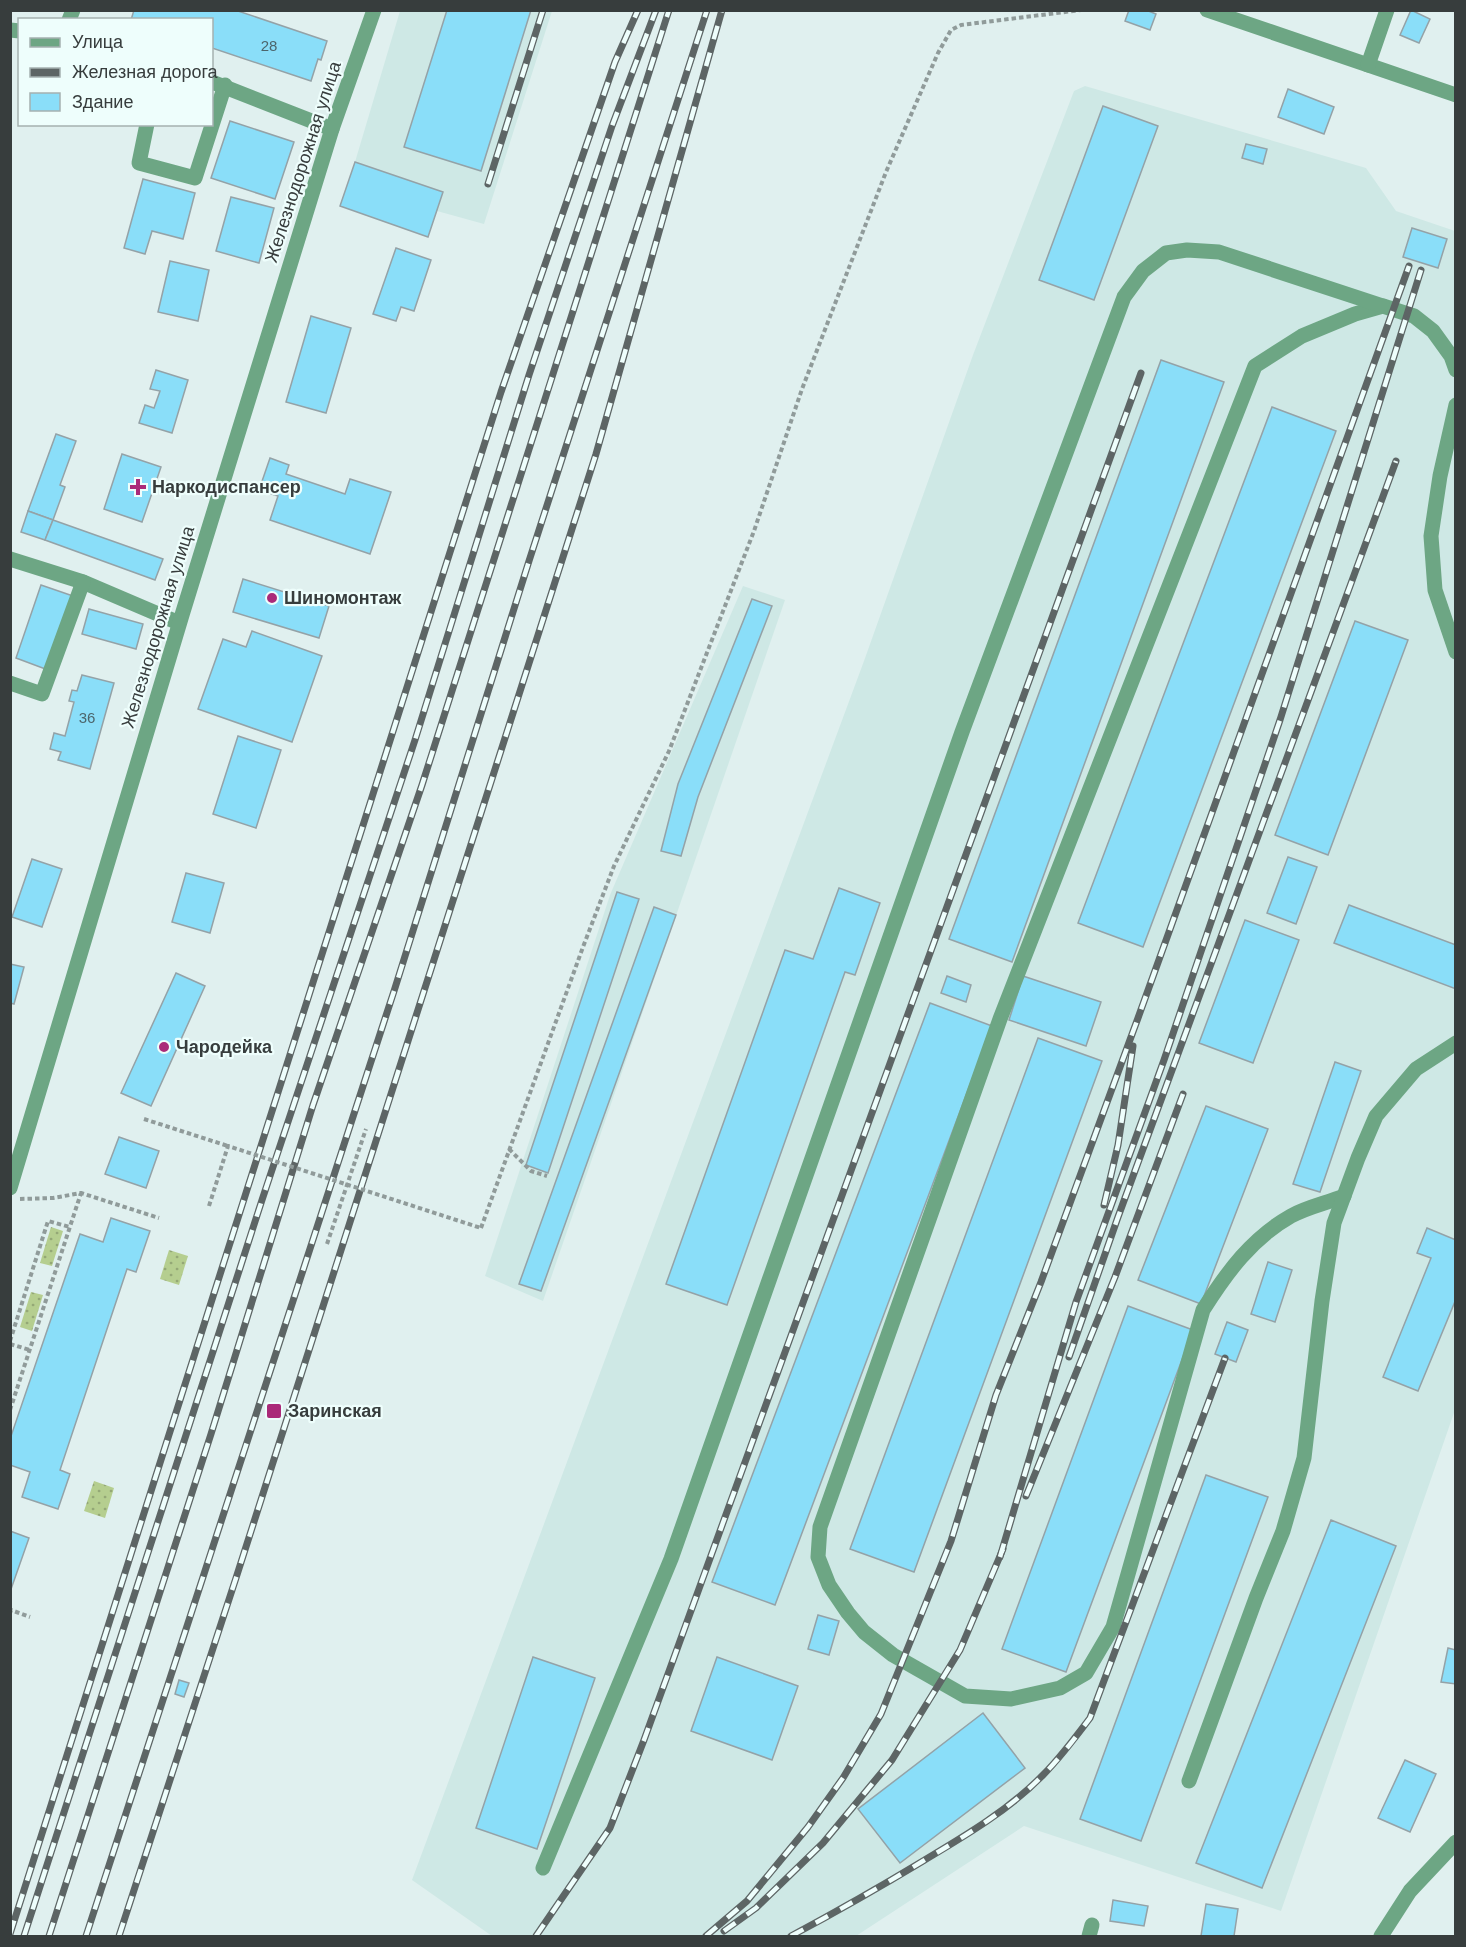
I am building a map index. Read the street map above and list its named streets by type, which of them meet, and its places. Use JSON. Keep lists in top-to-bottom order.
{
  "streets": {
    "street": ["Железнодорожная улица"]
  },
  "places": {
    "health": ["Наркодиспансер"],
    "other": ["Шиномонтаж", "Чародейка"],
    "transit": ["Заринская"]
  },
  "house_numbers": ["28", "36"],
  "legend": ["Улица", "Железная дорога", "Здание"]
}
